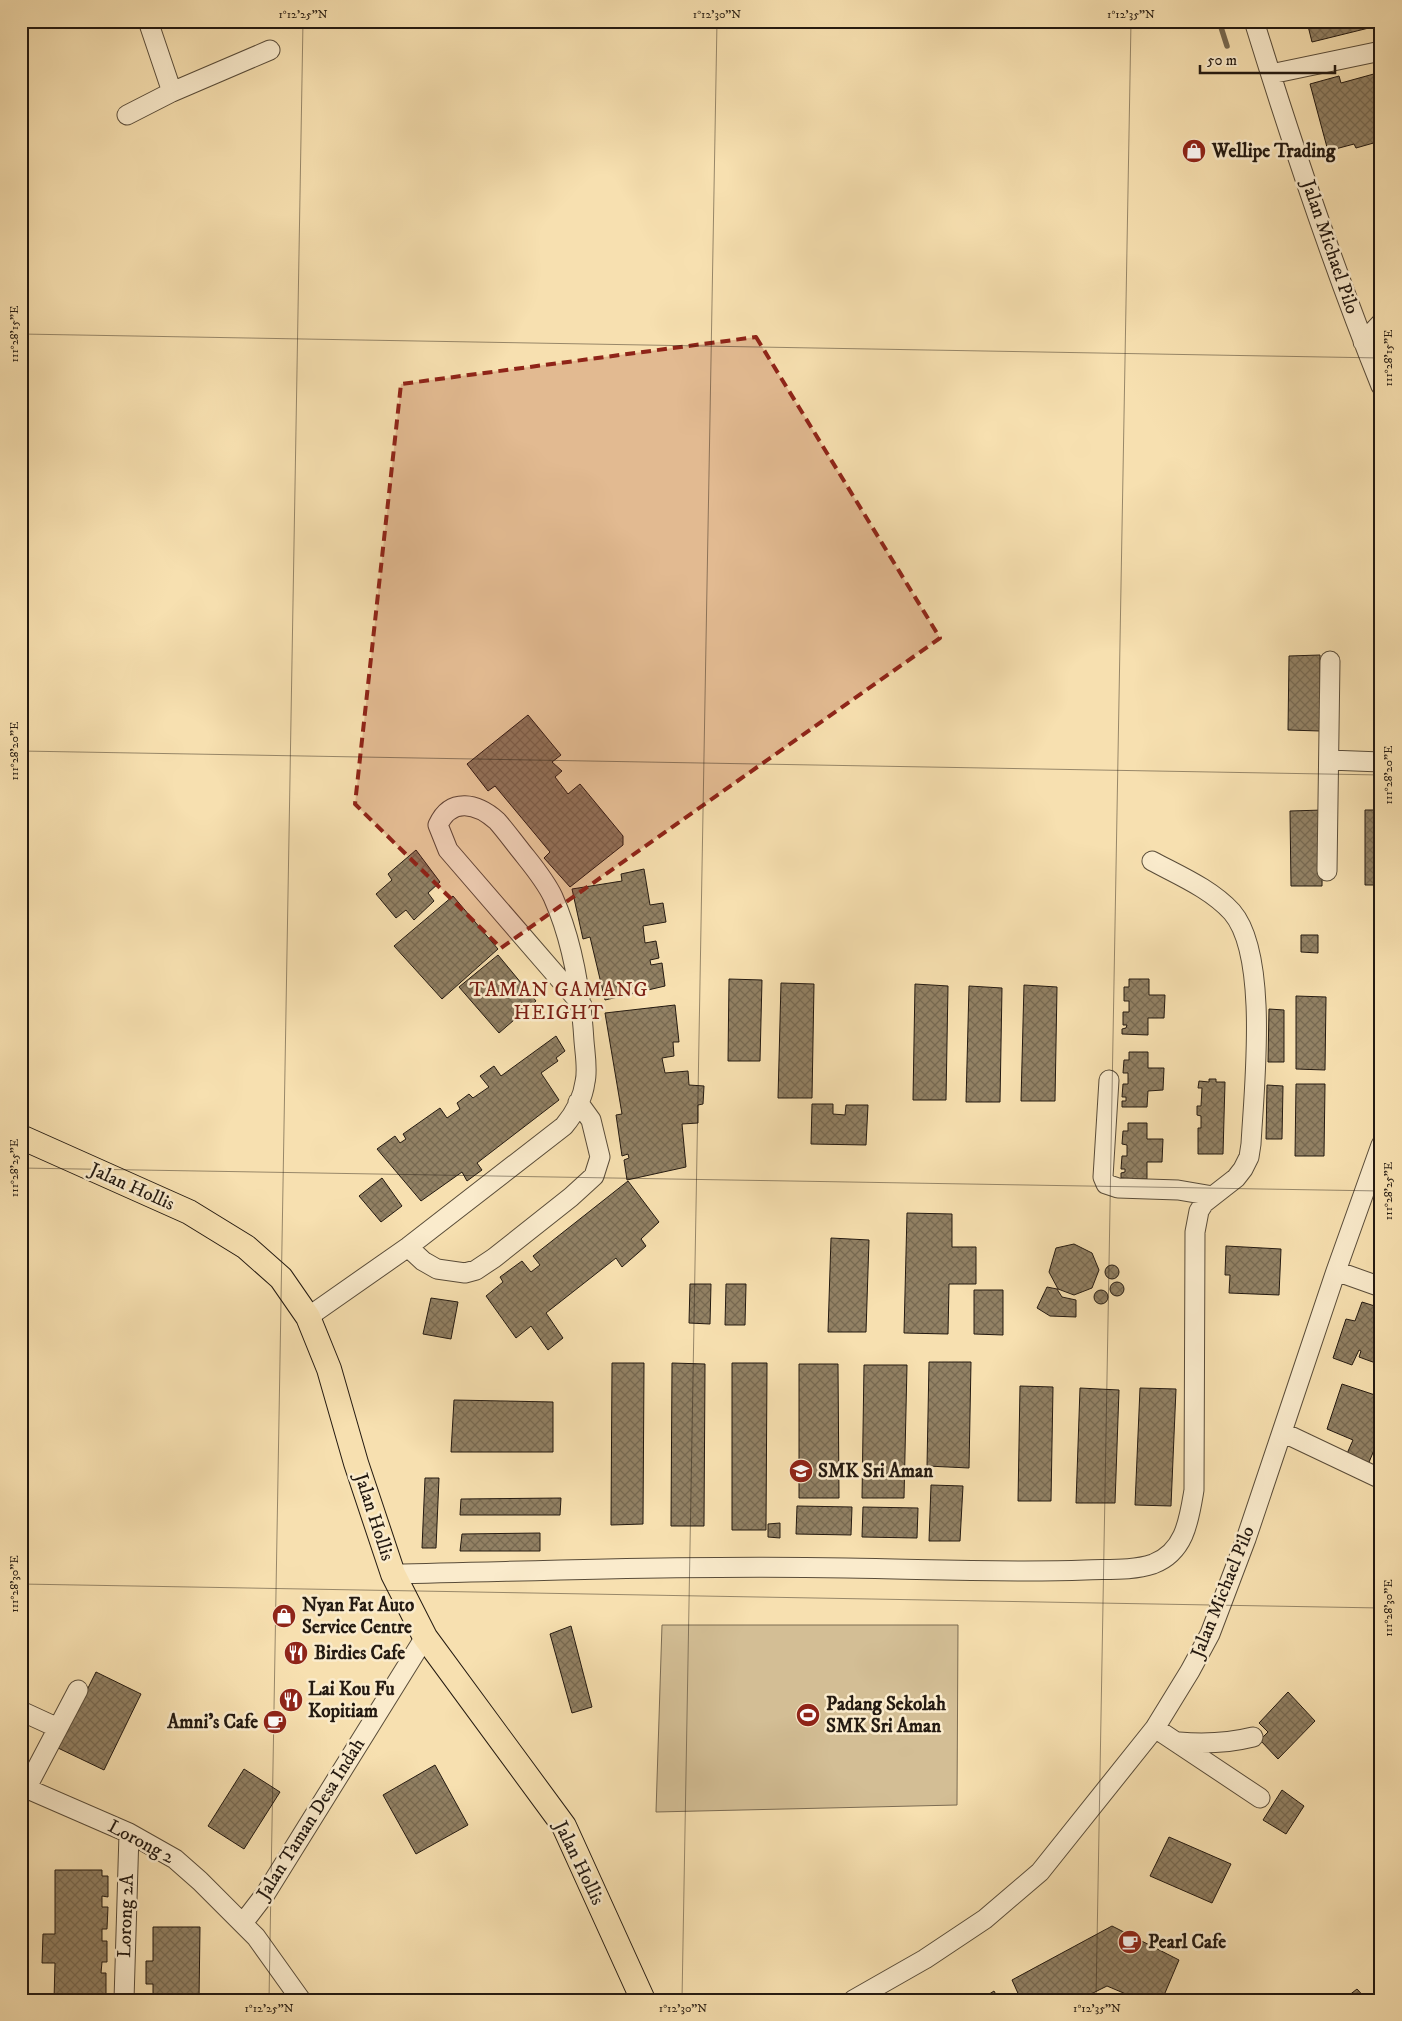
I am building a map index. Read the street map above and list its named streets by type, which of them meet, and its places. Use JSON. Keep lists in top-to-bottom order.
{
  "streets": {
    "main road": ["Jalan Hollis"],
    "street": [
      "Jalan Michael Pilo",
      "Jalan Taman Desa Indah",
      "Lorong 2",
      "Lorong 2A"
    ]
  },
  "crossings": [
    ["Jalan Hollis", "Jalan Taman Desa Indah"],
    ["Jalan Taman Desa Indah", "Lorong 2"],
    ["Lorong 2", "Lorong 2A"]
  ],
  "districts": ["TAMAN GAMANG HEIGHT"],
  "places": {
    "shop": ["Wellipe Trading", "Nyan Fat Auto Service Centre"],
    "school or university": ["SMK Sri Aman"],
    "restaurant": ["Birdies Cafe", "Lai Kou Fu Kopitiam"],
    "sports": ["Padang Sekolah SMK Sri Aman"],
    "cafe": ["Amni's Cafe", "Pearl Cafe"]
  },
  "scale_bar": "50 m",
  "coordinates": [
    "1°12'25\"N",
    "1°12'30\"N",
    "1°12'35\"N",
    "111°28'15\"E",
    "111°28'20\"E",
    "111°28'25\"E",
    "111°28'30\"E"
  ]
}
